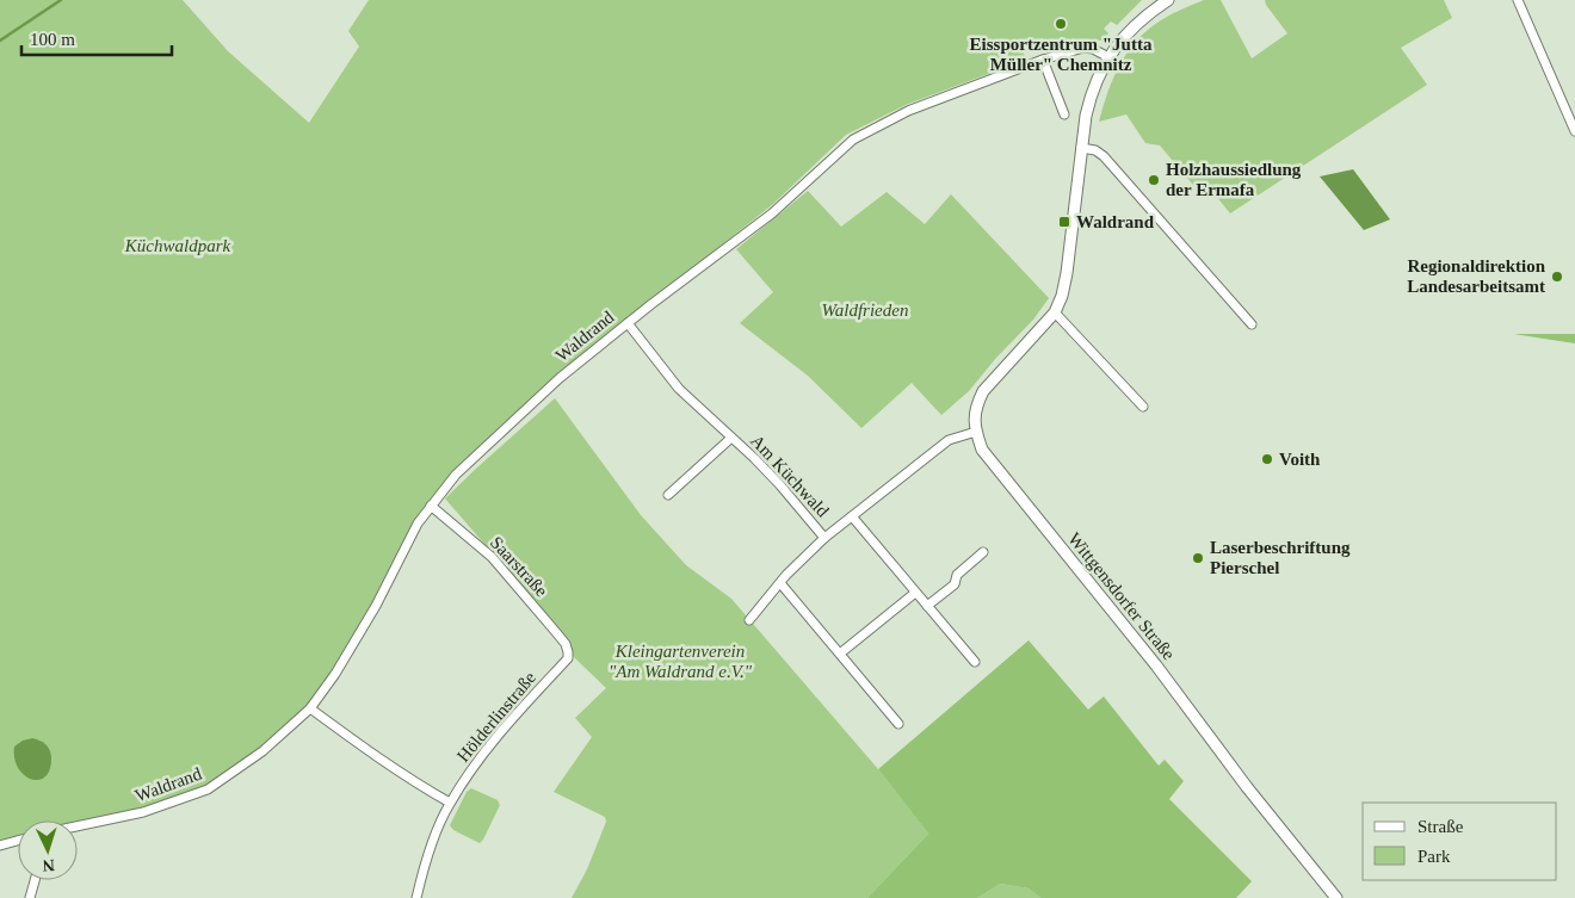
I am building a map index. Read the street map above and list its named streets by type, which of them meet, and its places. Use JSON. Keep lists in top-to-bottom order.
{
  "streets": {
    "street": [
      "Waldrand",
      "Am Küchwald",
      "Saarstraße",
      "Wittgensdorfer Straße",
      "Hölderlinstraße"
    ]
  },
  "crossings": [
    ["Waldrand", "Am Küchwald"],
    ["Waldrand", "Saarstraße"],
    ["Waldrand", "Wittgensdorfer Straße"],
    ["Am Küchwald", "Wittgensdorfer Straße"],
    ["Saarstraße", "Hölderlinstraße"]
  ],
  "parks": ["Küchwaldpark", "Waldfrieden", "Kleingartenverein \"Am Waldrand e.V.\""],
  "places": {
    "other": [
      "Eissportzentrum \"Jutta Müller\" Chemnitz",
      "Holzhaussiedlung der Ermafa",
      "Regionaldirektion Landesarbeitsamt",
      "Voith",
      "Laserbeschriftung Pierschel"
    ],
    "transit": ["Waldrand"]
  },
  "legend": ["Straße", "Park"],
  "scale_bar": "100 m",
  "north": "bottom"
}
